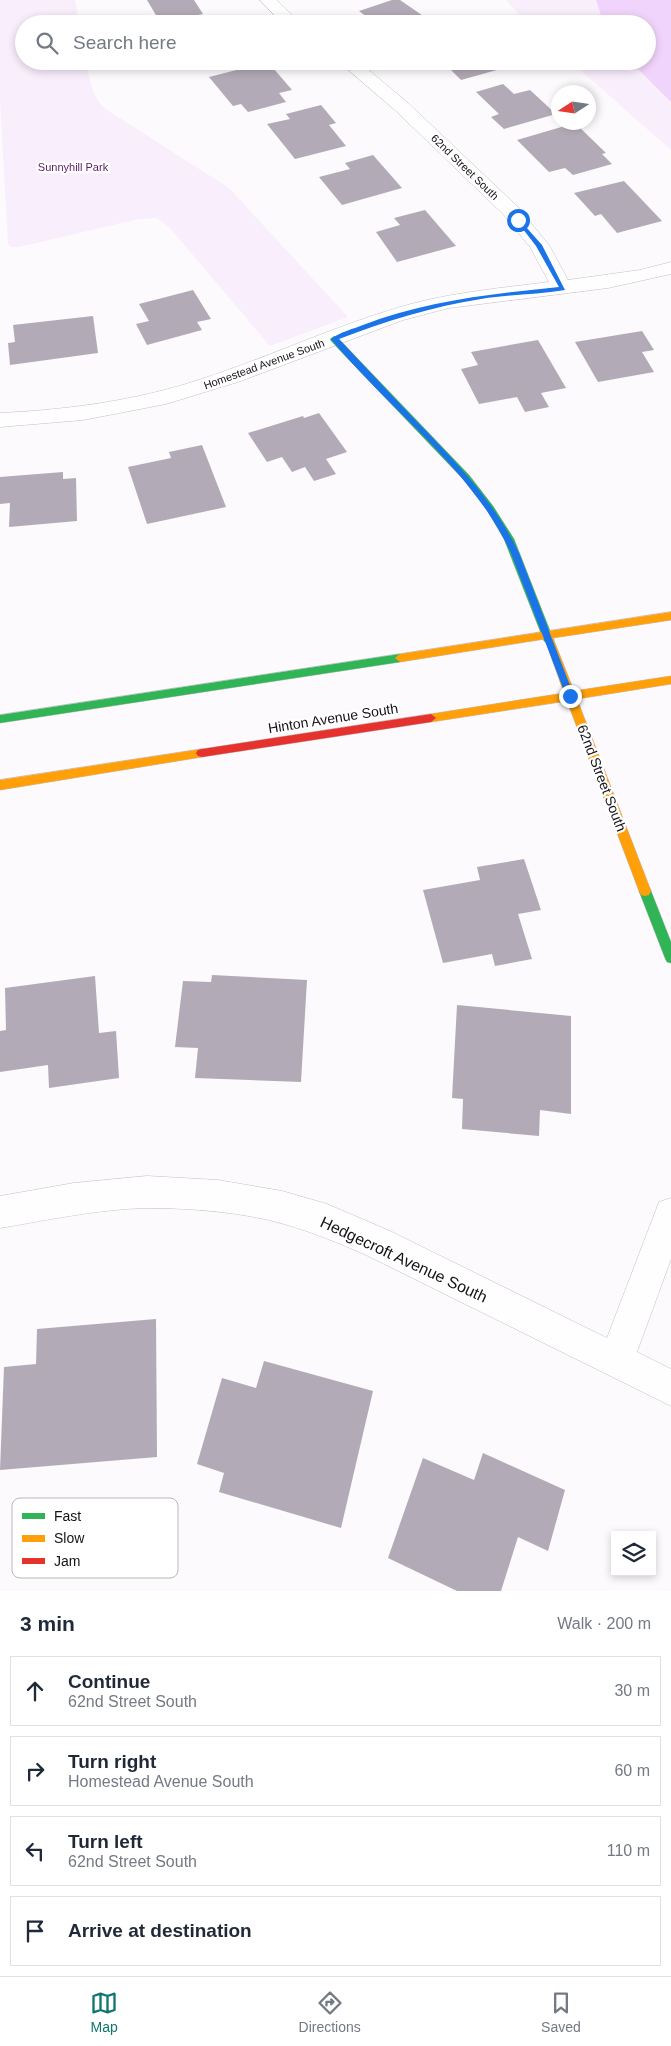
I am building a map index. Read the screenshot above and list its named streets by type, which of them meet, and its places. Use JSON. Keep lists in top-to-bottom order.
{
  "streets": {
    "main road": ["62nd Street South", "Hinton Avenue South"],
    "street": ["Homestead Avenue South", "Hedgecroft Avenue South"]
  },
  "crossings": [
    ["62nd Street South", "Homestead Avenue South"],
    ["62nd Street South", "Hinton Avenue South"]
  ],
  "parks": ["Sunnyhill Park"],
  "legend": ["Fast", "Slow", "Jam"],
  "north": "left",
  "page": {
    "search": "Search here",
    "heading": ["3 min", "Walk · 200 m"],
    "list": [
      ["Continue", "62nd Street South", "30 m"],
      ["Turn right", "Homestead Avenue South", "60 m"],
      ["Turn left", "62nd Street South", "110 m"],
      "Arrive at destination"
    ],
    "nav": ["Map", "Directions", "Saved"]
  }
}
